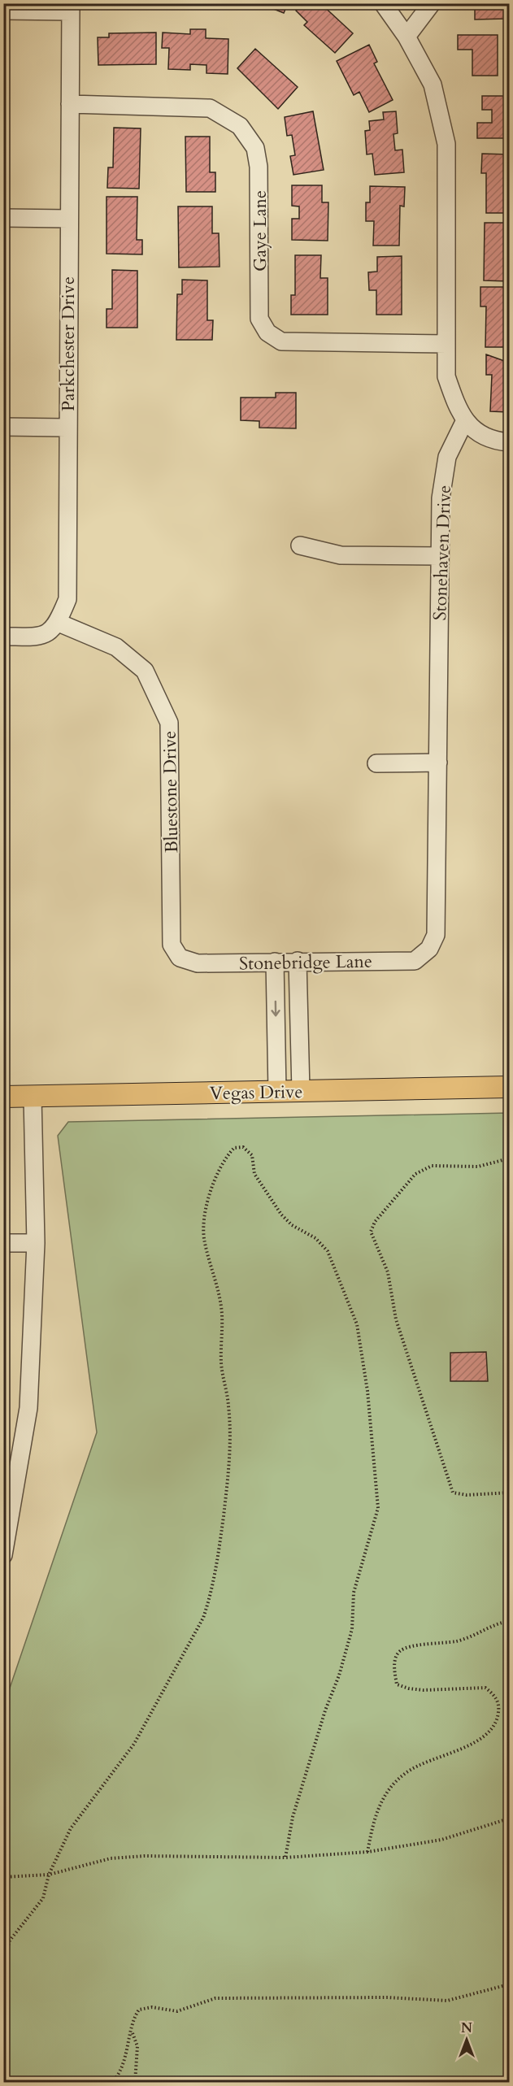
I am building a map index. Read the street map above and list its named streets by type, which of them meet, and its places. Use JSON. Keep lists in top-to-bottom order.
{
  "streets": {
    "main road": ["Vegas Drive"],
    "street": [
      "Gaye Lane",
      "Parkchester Drive",
      "Stonehaven Drive",
      "Bluestone Drive",
      "Stonebridge Lane"
    ]
  },
  "crossings": [
    ["Gaye Lane", "Parkchester Drive"],
    ["Parkchester Drive", "Bluestone Drive"],
    ["Stonehaven Drive", "Stonebridge Lane"],
    ["Bluestone Drive", "Stonebridge Lane"]
  ],
  "north": "top"
}
